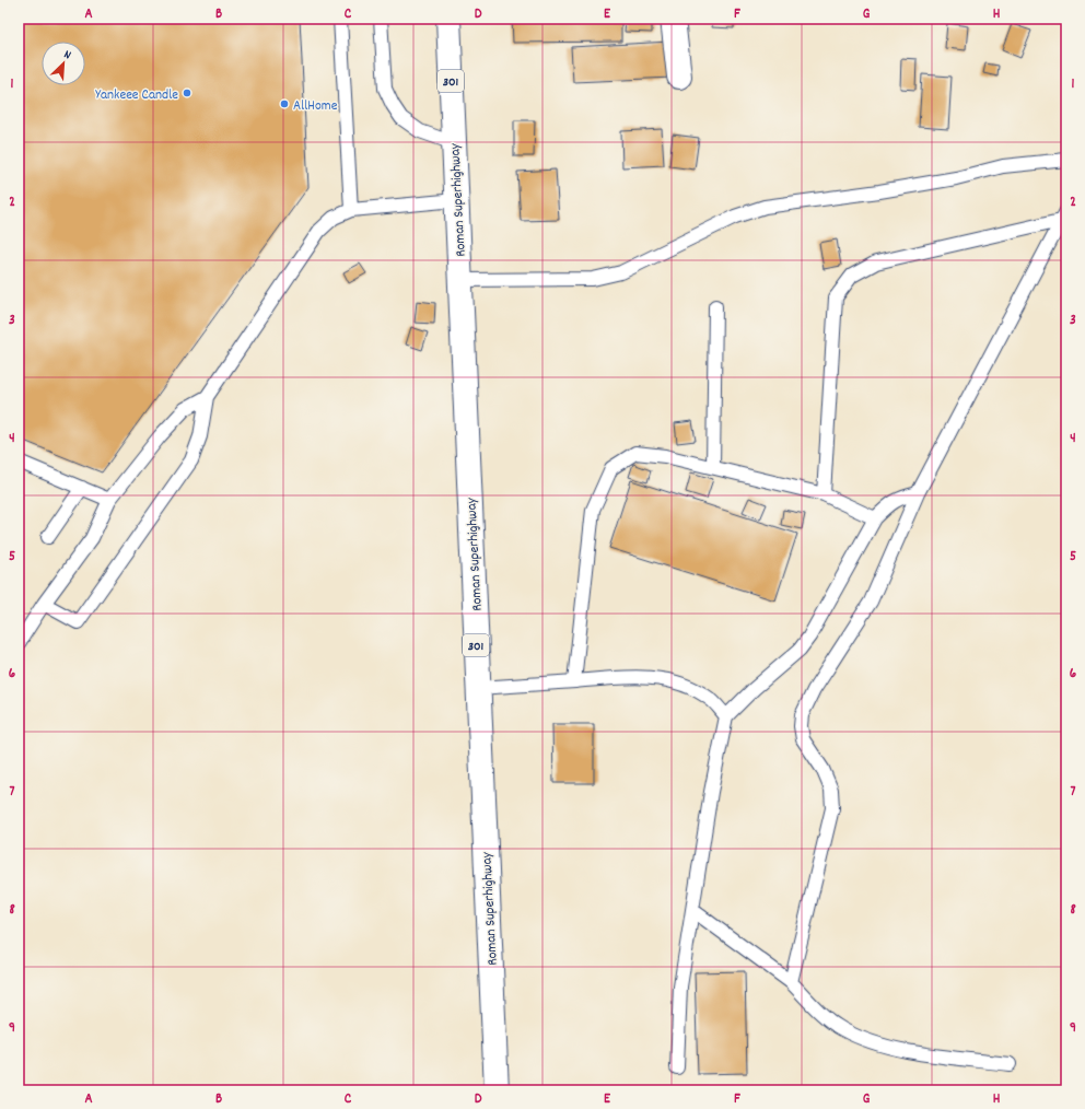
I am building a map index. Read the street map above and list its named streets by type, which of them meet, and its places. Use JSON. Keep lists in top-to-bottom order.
{
  "streets": {
    "main road": ["301", "Roman Superhighway"]
  },
  "places": ["Yankeee Candle", "AllHome"],
  "north": "top right",
  "grid": {
    "columns": [
      "A",
      "B",
      "C",
      "D",
      "E",
      "F",
      "G",
      "H"
    ],
    "rows": [
      "1",
      "2",
      "3",
      "4",
      "5",
      "6",
      "7",
      "8",
      "9"
    ]
  }
}
